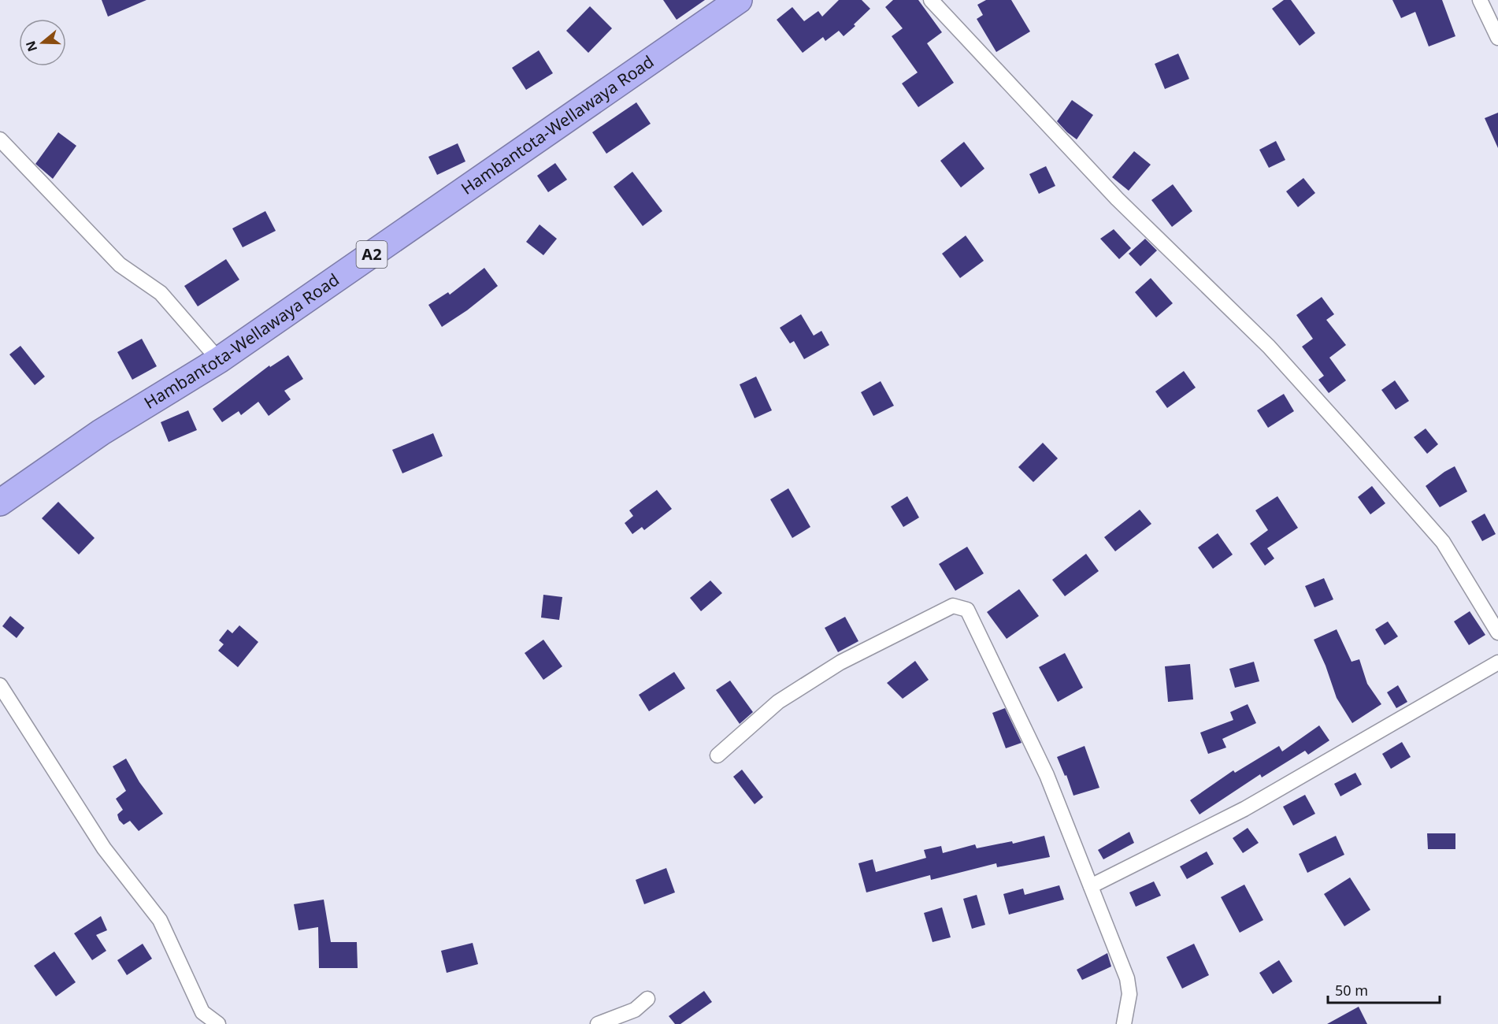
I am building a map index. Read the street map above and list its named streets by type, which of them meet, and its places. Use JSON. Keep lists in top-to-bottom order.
{
  "streets": {
    "highway": ["Hambantota-Wellawaya Road", "A2"]
  },
  "scale_bar": "50 m",
  "north": "left"
}
